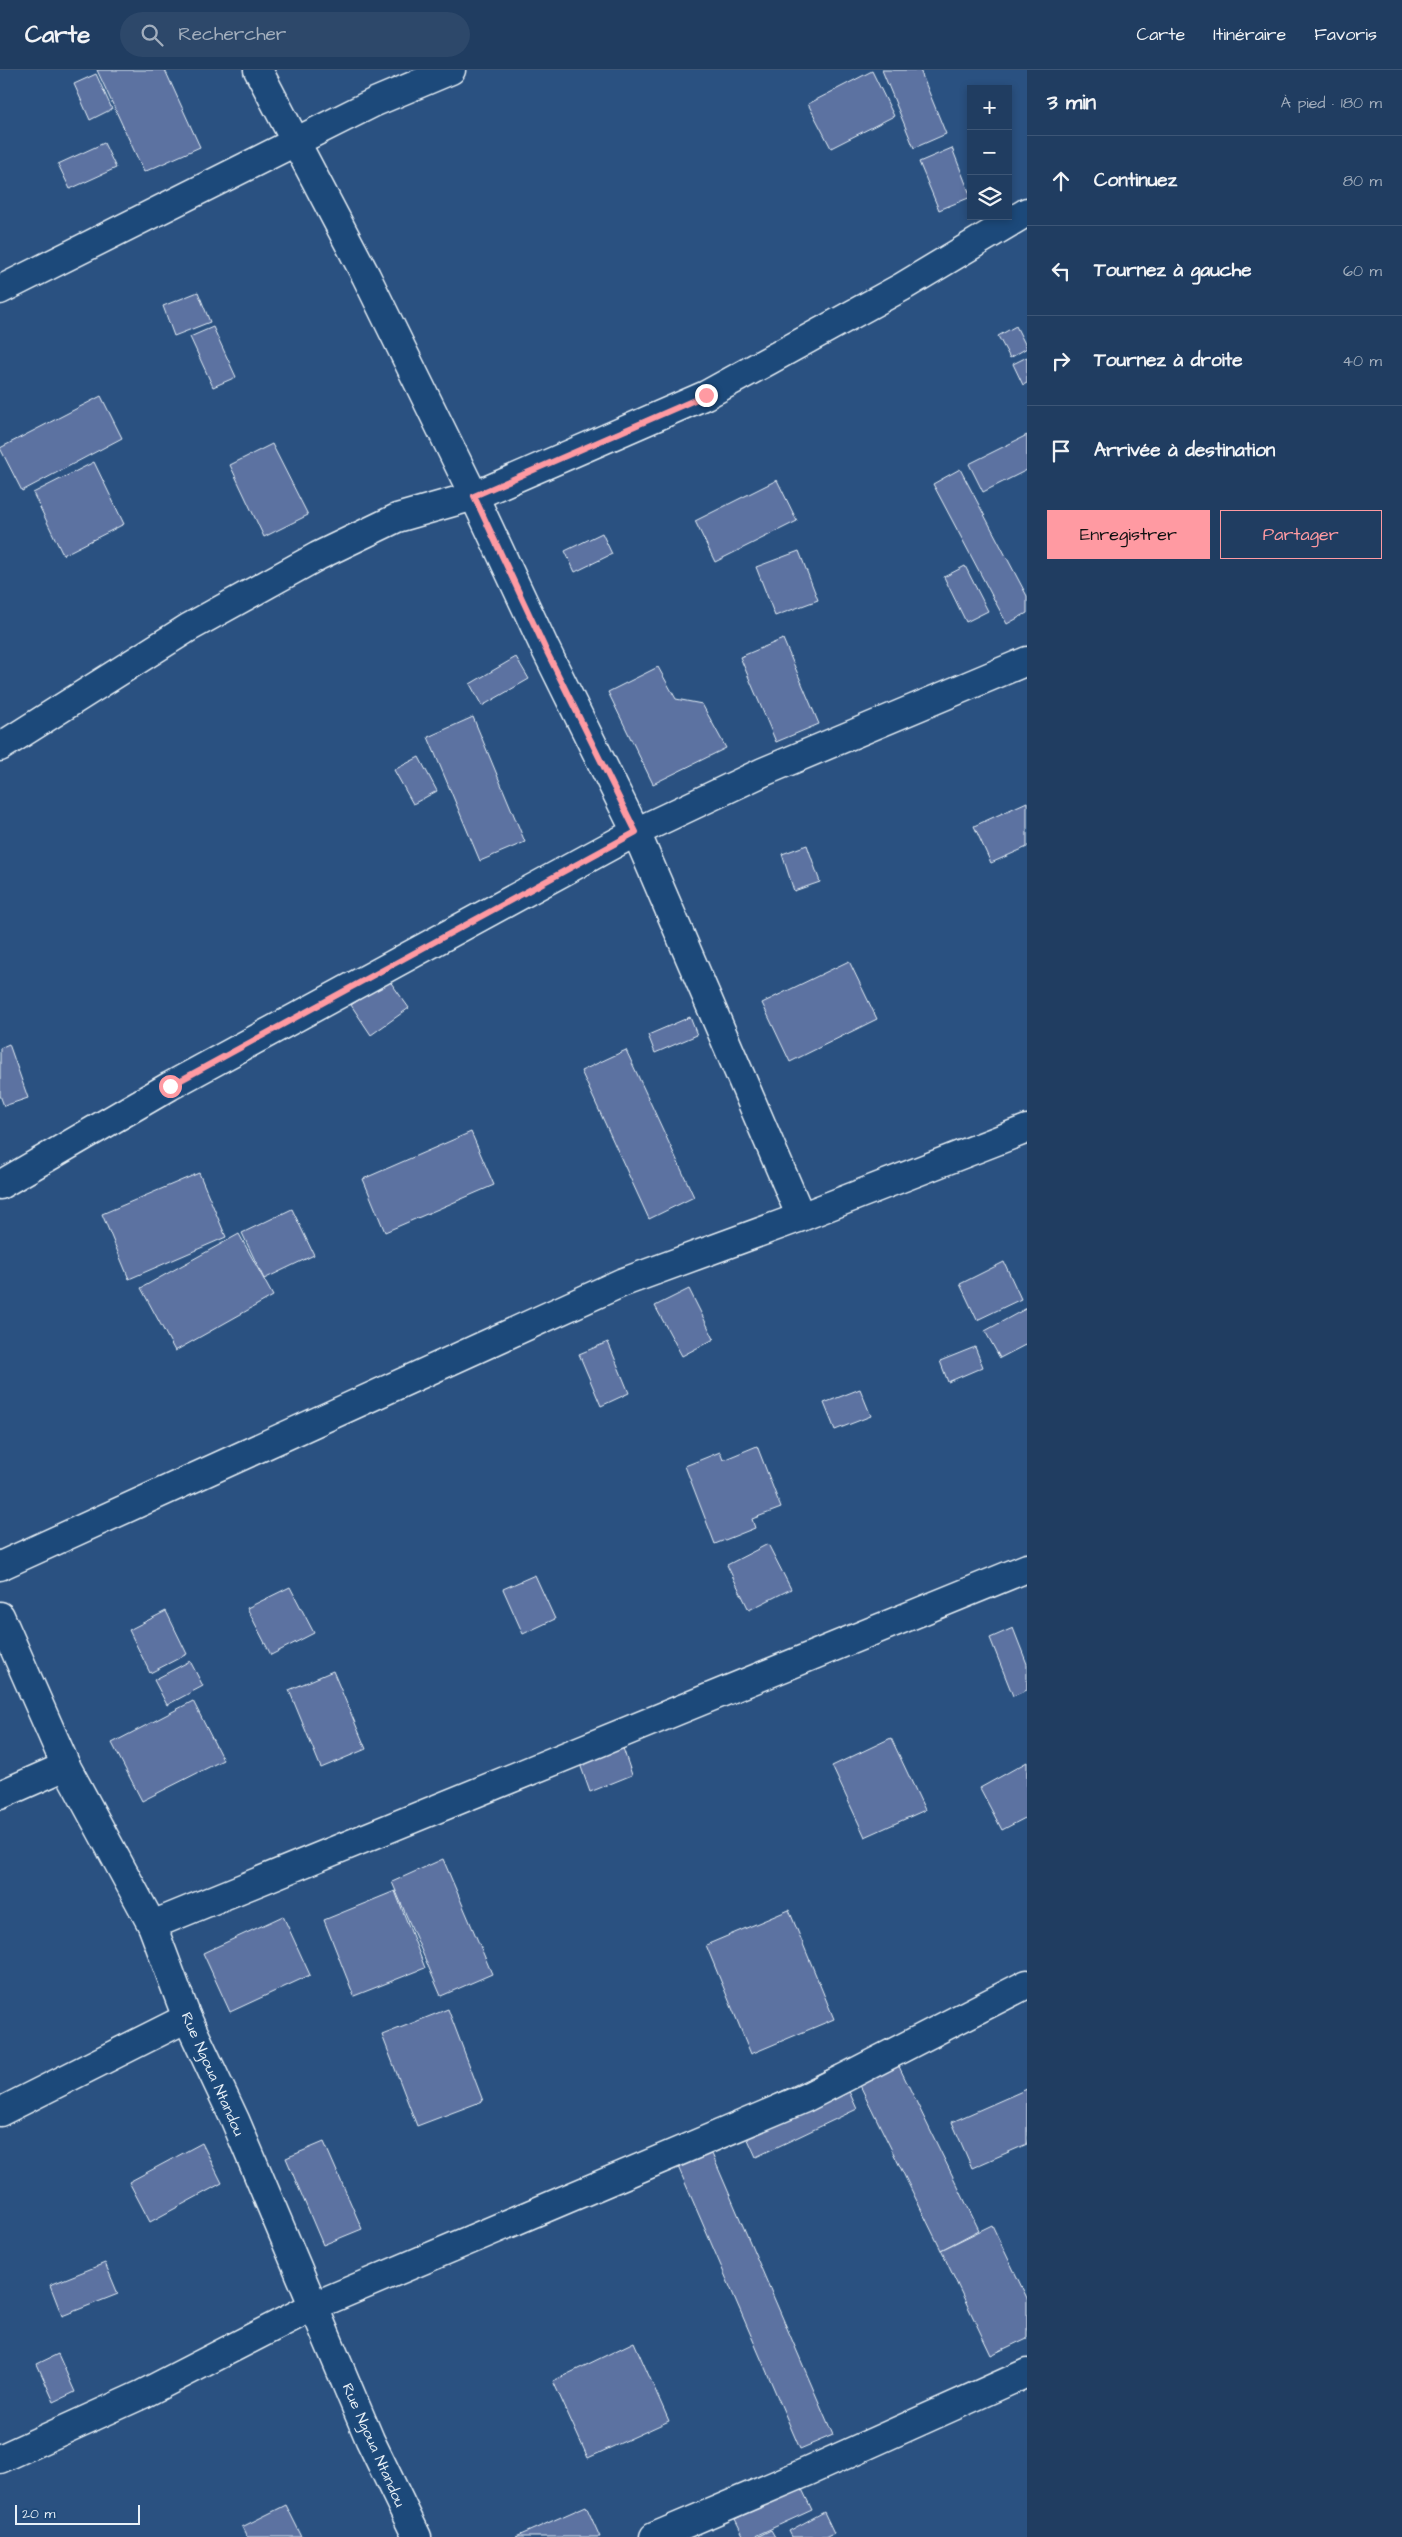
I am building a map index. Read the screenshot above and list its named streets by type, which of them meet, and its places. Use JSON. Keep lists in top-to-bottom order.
{
  "streets": {
    "street": ["Rue Ngoua Ntandou"]
  },
  "scale_bar": "20 m",
  "page": {
    "header": "Carte",
    "search": "Rechercher",
    "nav": ["Carte", "Itinéraire", "Favoris"],
    "heading": ["3 min", "À pied · 180 m"],
    "map_buttons": ["+", "−"],
    "list": [
      ["Continuez", "80 m"],
      ["Tournez à gauche", "60 m"],
      ["Tournez à droite", "40 m"],
      "Arrivée à destination"
    ],
    "buttons": ["Enregistrer", "Partager"],
    "scale": "20 m"
  }
}
